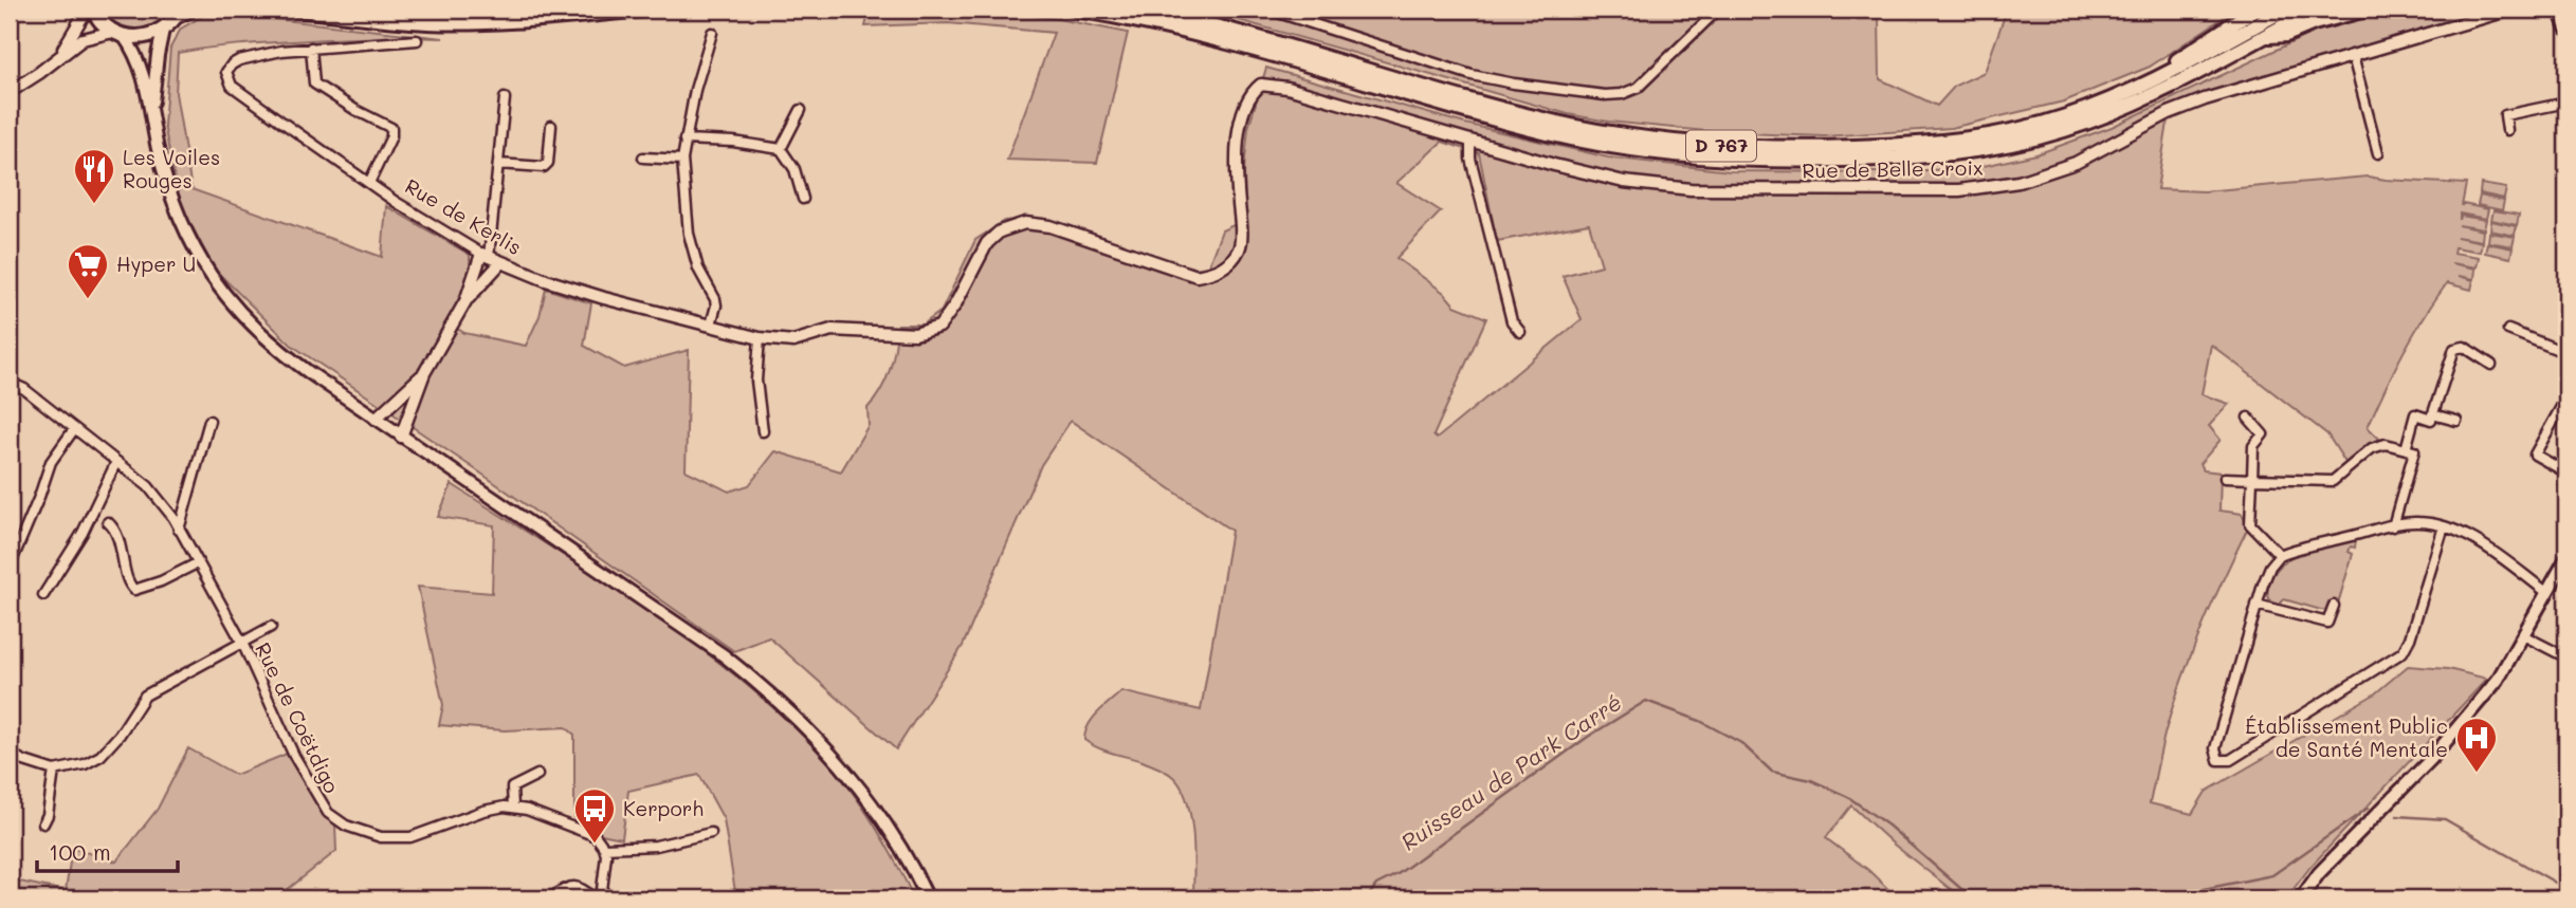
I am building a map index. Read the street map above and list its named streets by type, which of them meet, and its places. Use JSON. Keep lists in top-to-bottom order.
{
  "streets": {
    "main road": ["D 767"],
    "street": ["Rue de Belle Croix", "Rue de Kerlis", "Rue de Coëtdigo"]
  },
  "crossings": [
    ["Rue de Belle Croix", "Rue de Kerlis"]
  ],
  "water": ["Ruisseau de Park Carré"],
  "places": {
    "restaurant": ["Les Voiles Rouges"],
    "supermarket": ["Hyper U"],
    "hospital": ["Établissement Public de Santé Mentale"],
    "bus stop": ["Kerporh"]
  },
  "scale_bar": "100 m"
}
